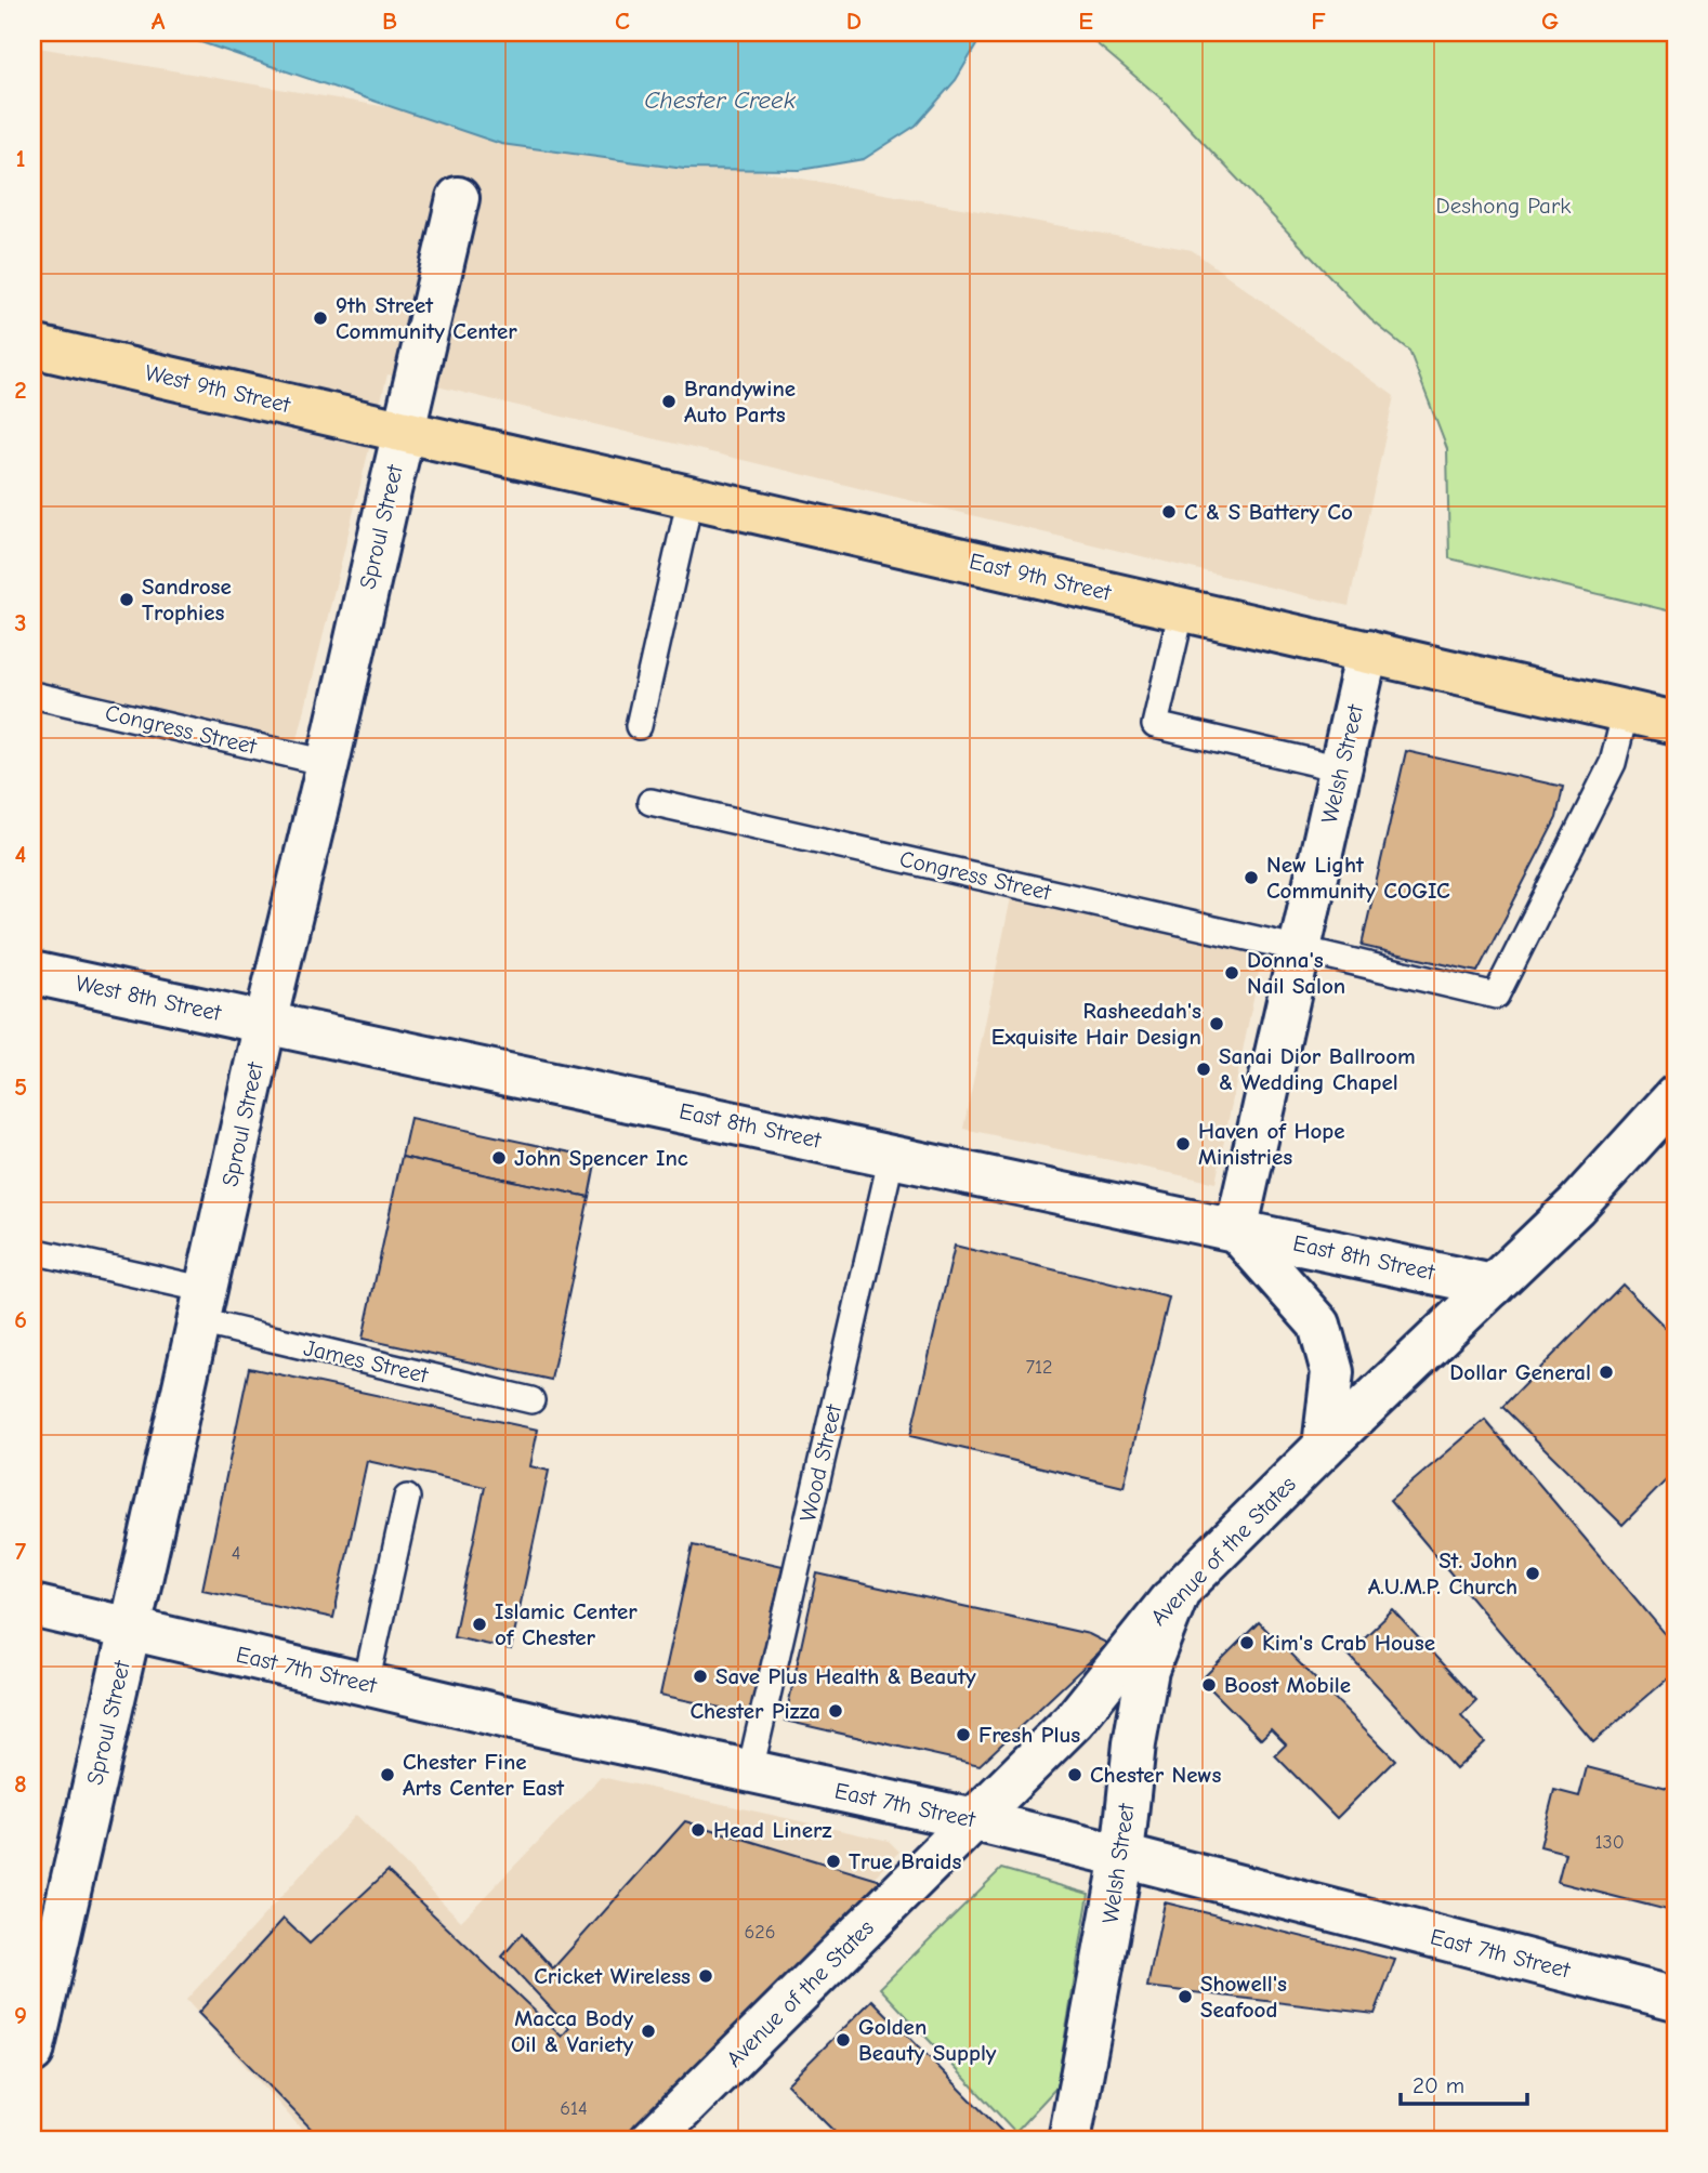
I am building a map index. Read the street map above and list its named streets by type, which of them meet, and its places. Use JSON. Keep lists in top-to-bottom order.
{
  "streets": {
    "main road": ["West 9th Street", "East 9th Street"],
    "street": [
      "Sproul Street",
      "Welsh Street",
      "West 8th Street",
      "East 8th Street",
      "Avenue of the States",
      "East 7th Street"
    ],
    "lane": ["Congress Street", "James Street", "Wood Street"]
  },
  "crossings": [
    ["West 9th Street", "Sproul Street"],
    ["West 9th Street", "East 9th Street"],
    ["Sproul Street", "East 9th Street"],
    ["Sproul Street", "Congress Street"],
    ["Sproul Street", "West 8th Street"],
    ["Sproul Street", "East 8th Street"],
    ["Sproul Street", "James Street"],
    ["Sproul Street", "East 7th Street"],
    ["East 9th Street", "Congress Street"],
    ["East 9th Street", "Welsh Street"],
    ["Congress Street", "Welsh Street"],
    ["Welsh Street", "East 8th Street"],
    ["Welsh Street", "Avenue of the States"],
    ["Welsh Street", "East 7th Street"],
    ["West 8th Street", "East 8th Street"],
    ["East 8th Street", "Wood Street"],
    ["East 8th Street", "Avenue of the States"],
    ["Wood Street", "East 7th Street"],
    ["Avenue of the States", "East 7th Street"]
  ],
  "water": ["Chester Creek"],
  "parks": ["Deshong Park"],
  "places": [
    "9th Street Community Center",
    "Brandywine Auto Parts",
    "C & S Battery Co",
    "Sandrose Trophies",
    "New Light Community COGIC",
    "Donna's Nail Salon",
    "Rasheedah's Exquisite Hair Design",
    "Sanai Dior Ballroom & Wedding Chapel",
    "Haven of Hope Ministries",
    "John Spencer Inc",
    "Dollar General",
    "St. John A.U.M.P. Church",
    "Islamic Center of Chester",
    "Kim's Crab House",
    "Save Plus Health & Beauty",
    "Boost Mobile",
    "Chester Pizza",
    "Fresh Plus",
    "Chester Fine Arts Center East",
    "Chester News",
    "Head Linerz",
    "True Braids",
    "Cricket Wireless",
    "Showell's Seafood",
    "Macca Body Oil & Variety",
    "Golden Beauty Supply"
  ],
  "house_numbers": [
    "712",
    "4",
    "130",
    "626",
    "614"
  ],
  "scale_bar": "20 m",
  "grid": {
    "columns": [
      "A",
      "B",
      "C",
      "D",
      "E",
      "F",
      "G"
    ],
    "rows": [
      "1",
      "2",
      "3",
      "4",
      "5",
      "6",
      "7",
      "8",
      "9"
    ]
  }
}
